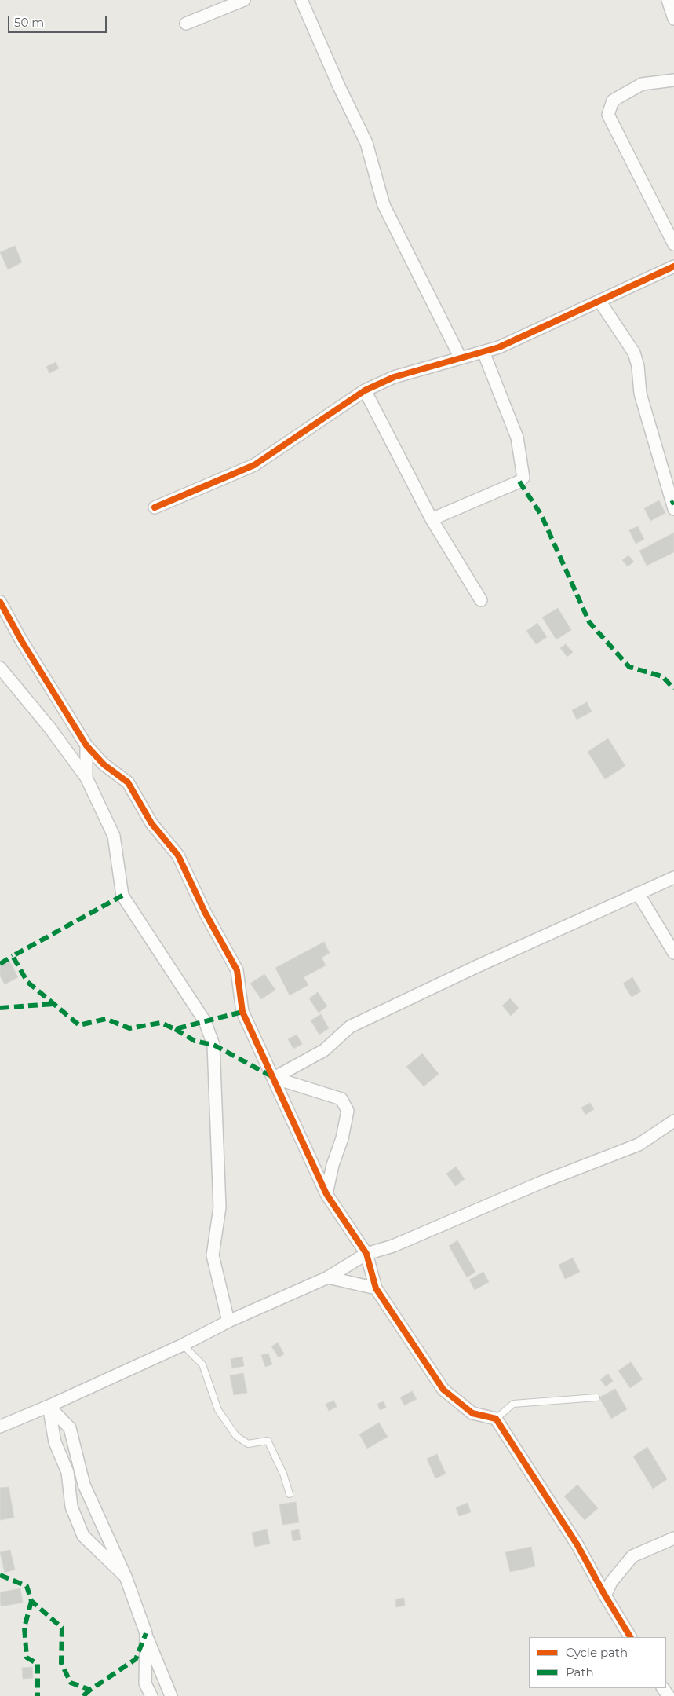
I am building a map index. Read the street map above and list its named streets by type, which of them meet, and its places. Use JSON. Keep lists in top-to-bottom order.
{
  "legend": ["Cycle path", "Path"],
  "scale_bar": "50 m"
}
